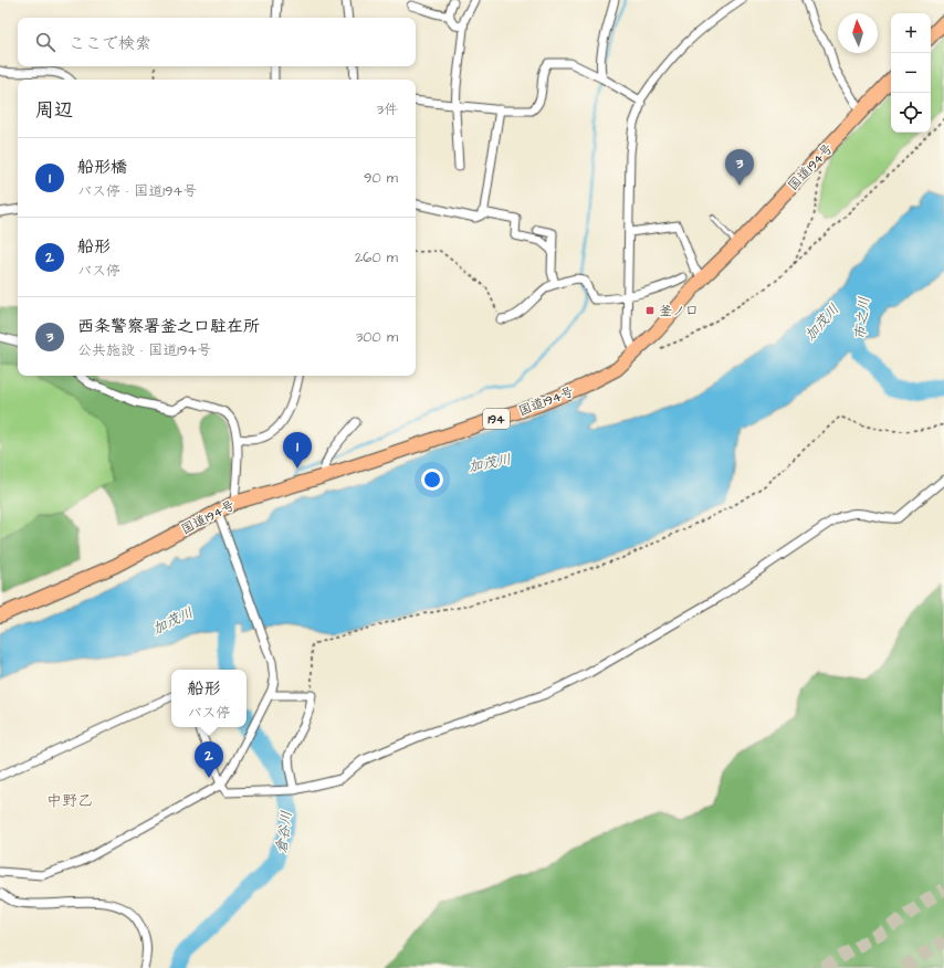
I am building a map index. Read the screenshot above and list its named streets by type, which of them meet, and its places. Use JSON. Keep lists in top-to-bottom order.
{
  "streets": {
    "highway": ["国道194号", "194"]
  },
  "districts": ["中野乙"],
  "water": ["市之川", "加茂川", "倉谷川"],
  "places": {
    "transit": ["釜ノ口"]
  },
  "north": "top",
  "page": {
    "map_buttons": ["+", "−"],
    "search": "ここで検索",
    "heading": ["周辺", "3件"],
    "list": [
      {
        "mark": "1",
        "name": "船形橋",
        "note": "バス停 · 国道194号",
        "value": "90 m"
      },
      {
        "mark": "2",
        "name": "船形",
        "note": "バス停",
        "value": "260 m"
      },
      {
        "mark": "3",
        "name": "西条警察署釜之口駐在所",
        "note": "公共施設 · 国道194号",
        "value": "300 m"
      }
    ],
    "pins": ["3", "1", "2"],
    "popup": ["船形", "バス停"]
  }
}
